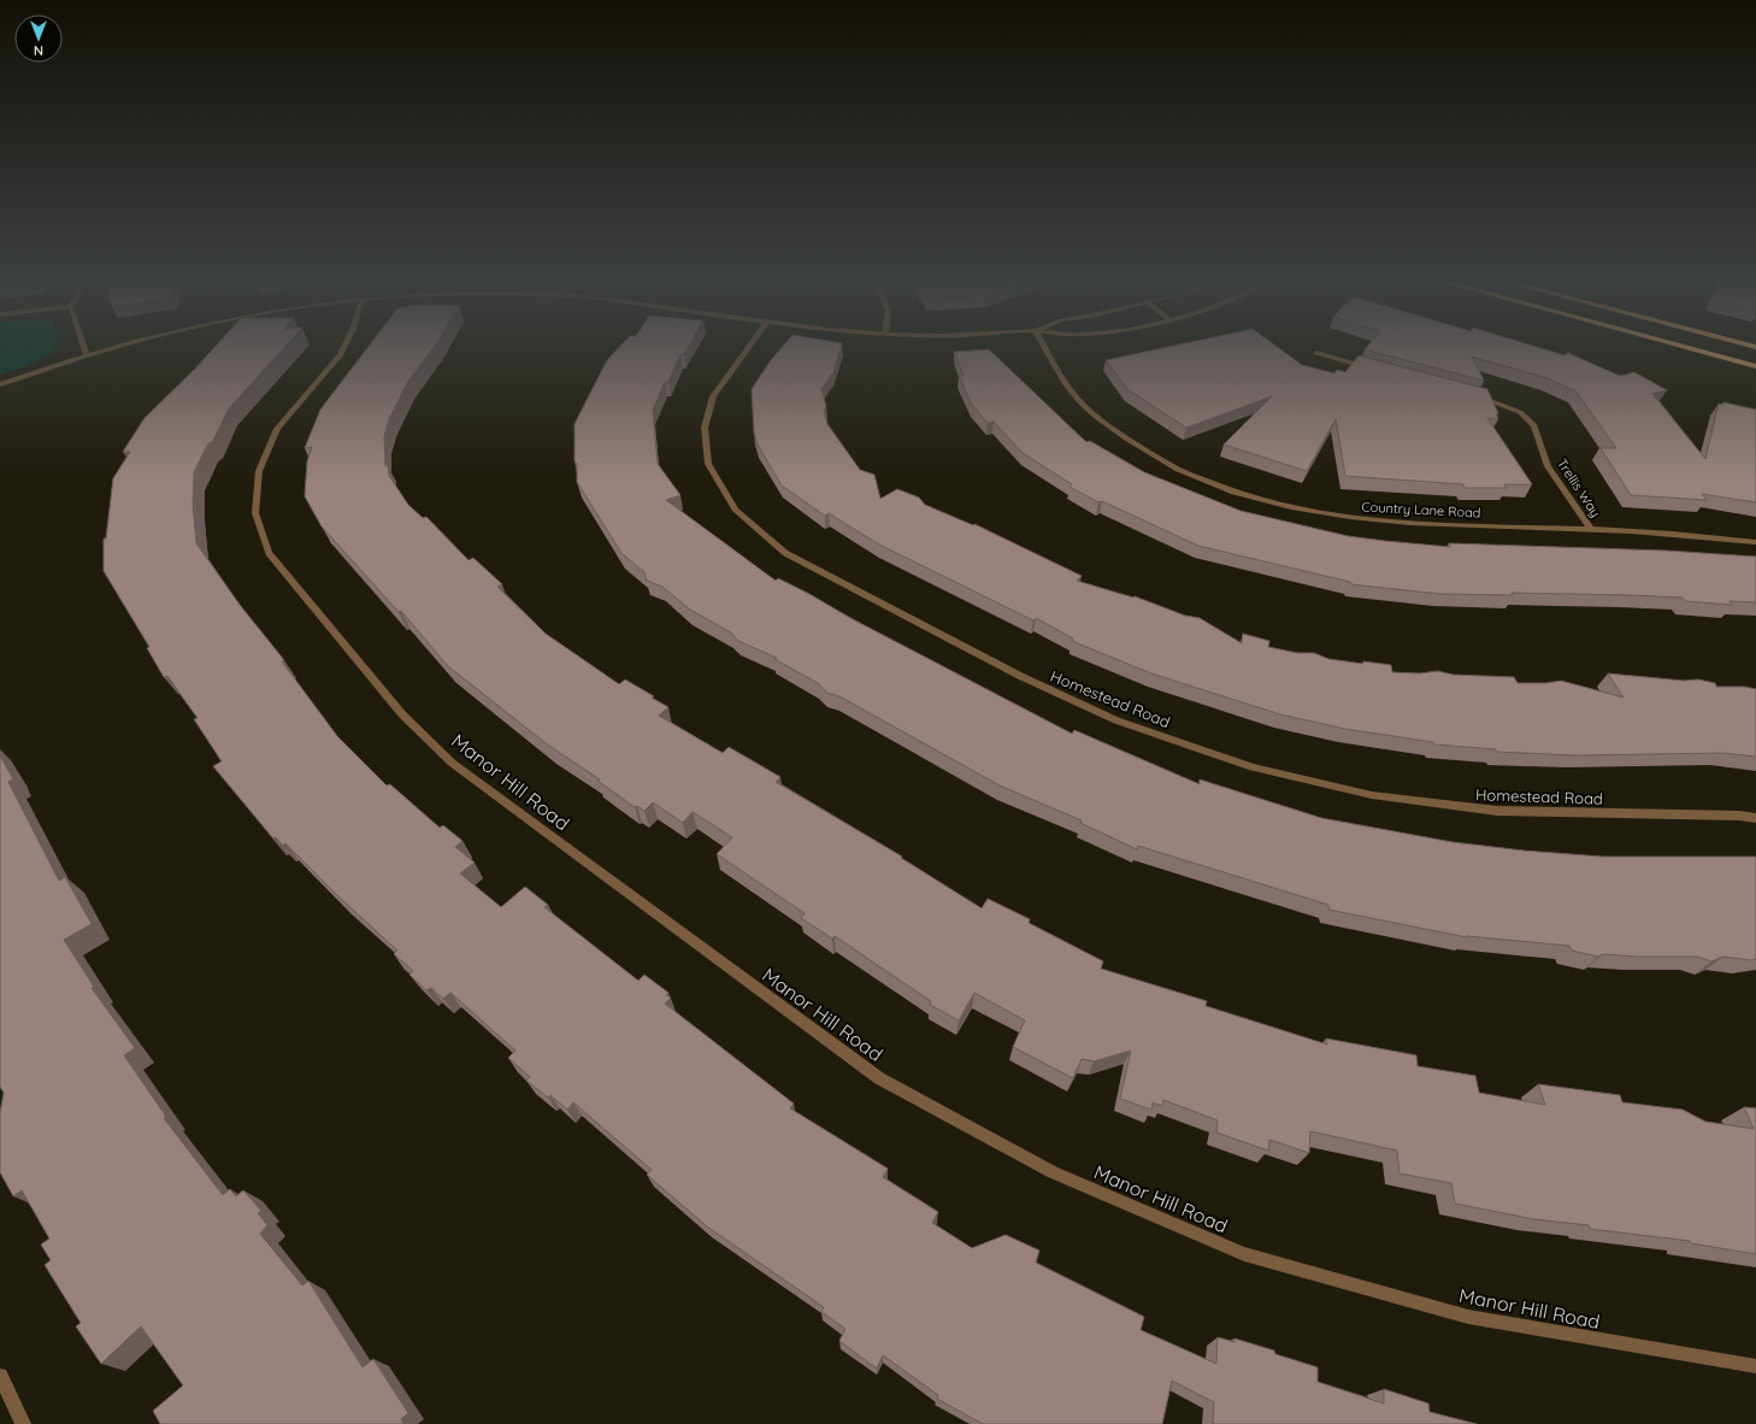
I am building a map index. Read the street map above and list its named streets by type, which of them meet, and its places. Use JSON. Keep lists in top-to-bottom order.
{
  "streets": {
    "street": [
      "Trellis Way",
      "Country Lane Road",
      "Homestead Road",
      "Manor Hill Road"
    ]
  },
  "crossings": [
    ["Trellis Way", "Country Lane Road"]
  ],
  "north": "bottom"
}
